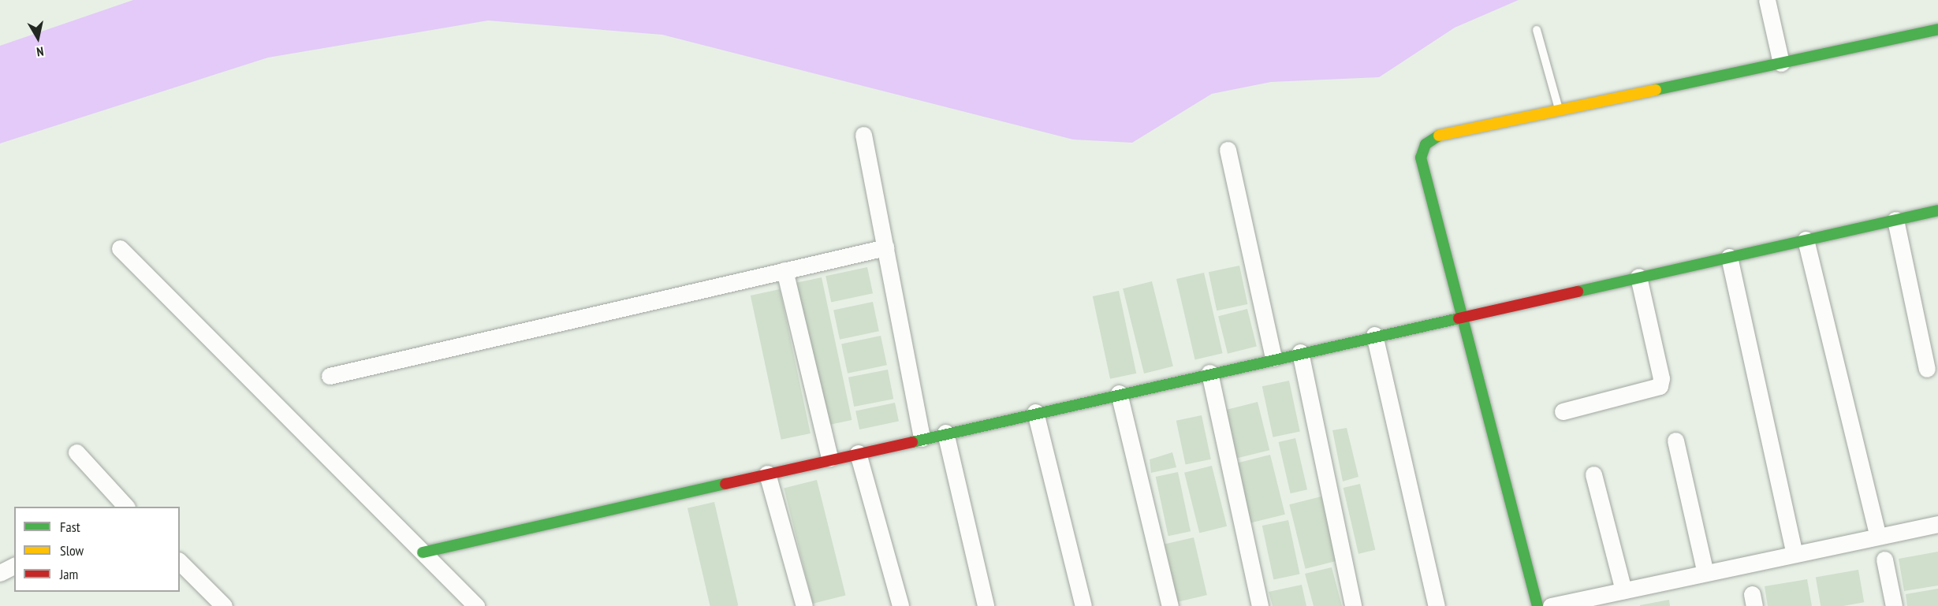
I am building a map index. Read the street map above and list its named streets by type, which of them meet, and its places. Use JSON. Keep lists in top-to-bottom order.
{
  "legend": ["Fast", "Slow", "Jam"],
  "north": "bottom"
}
